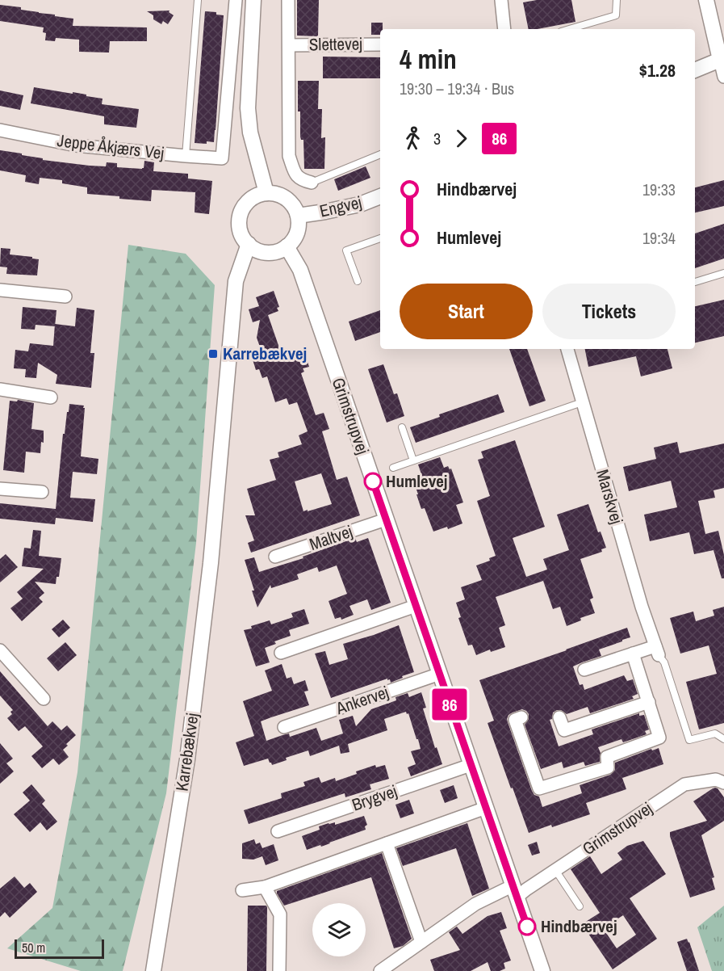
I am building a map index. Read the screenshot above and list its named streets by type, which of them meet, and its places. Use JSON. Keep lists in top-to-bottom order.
{
  "streets": {
    "street": [
      "Slettevej",
      "Jeppe Åkjærs Vej",
      "Engvej",
      "Grimstrupvej",
      "Marskvej",
      "Maltvej",
      "Ankervej",
      "Karrebækvej",
      "Brygvej"
    ]
  },
  "crossings": [
    ["Engvej", "Grimstrupvej"],
    ["Engvej", "Karrebækvej"],
    ["Grimstrupvej", "Maltvej"],
    ["Grimstrupvej", "Ankervej"],
    ["Grimstrupvej", "Karrebækvej"],
    ["Grimstrupvej", "Brygvej"]
  ],
  "places": {
    "transit": ["Karrebækvej"],
    "other": ["Humlevej", "Hindbærvej"]
  },
  "lines": ["bus line 86"],
  "scale_bar": "50 m",
  "page": {
    "on_map": "86",
    "heading": ["4 min", "19:30 – 19:34 · Bus", "$1.28"],
    "legs": ["3", "86"],
    "list": [
      {
        "name": "Hindbærvej",
        "value": "19:33"
      },
      {
        "name": "Humlevej",
        "value": "19:34"
      }
    ],
    "buttons": ["Start", "Tickets"],
    "scale": "50 m"
  }
}
